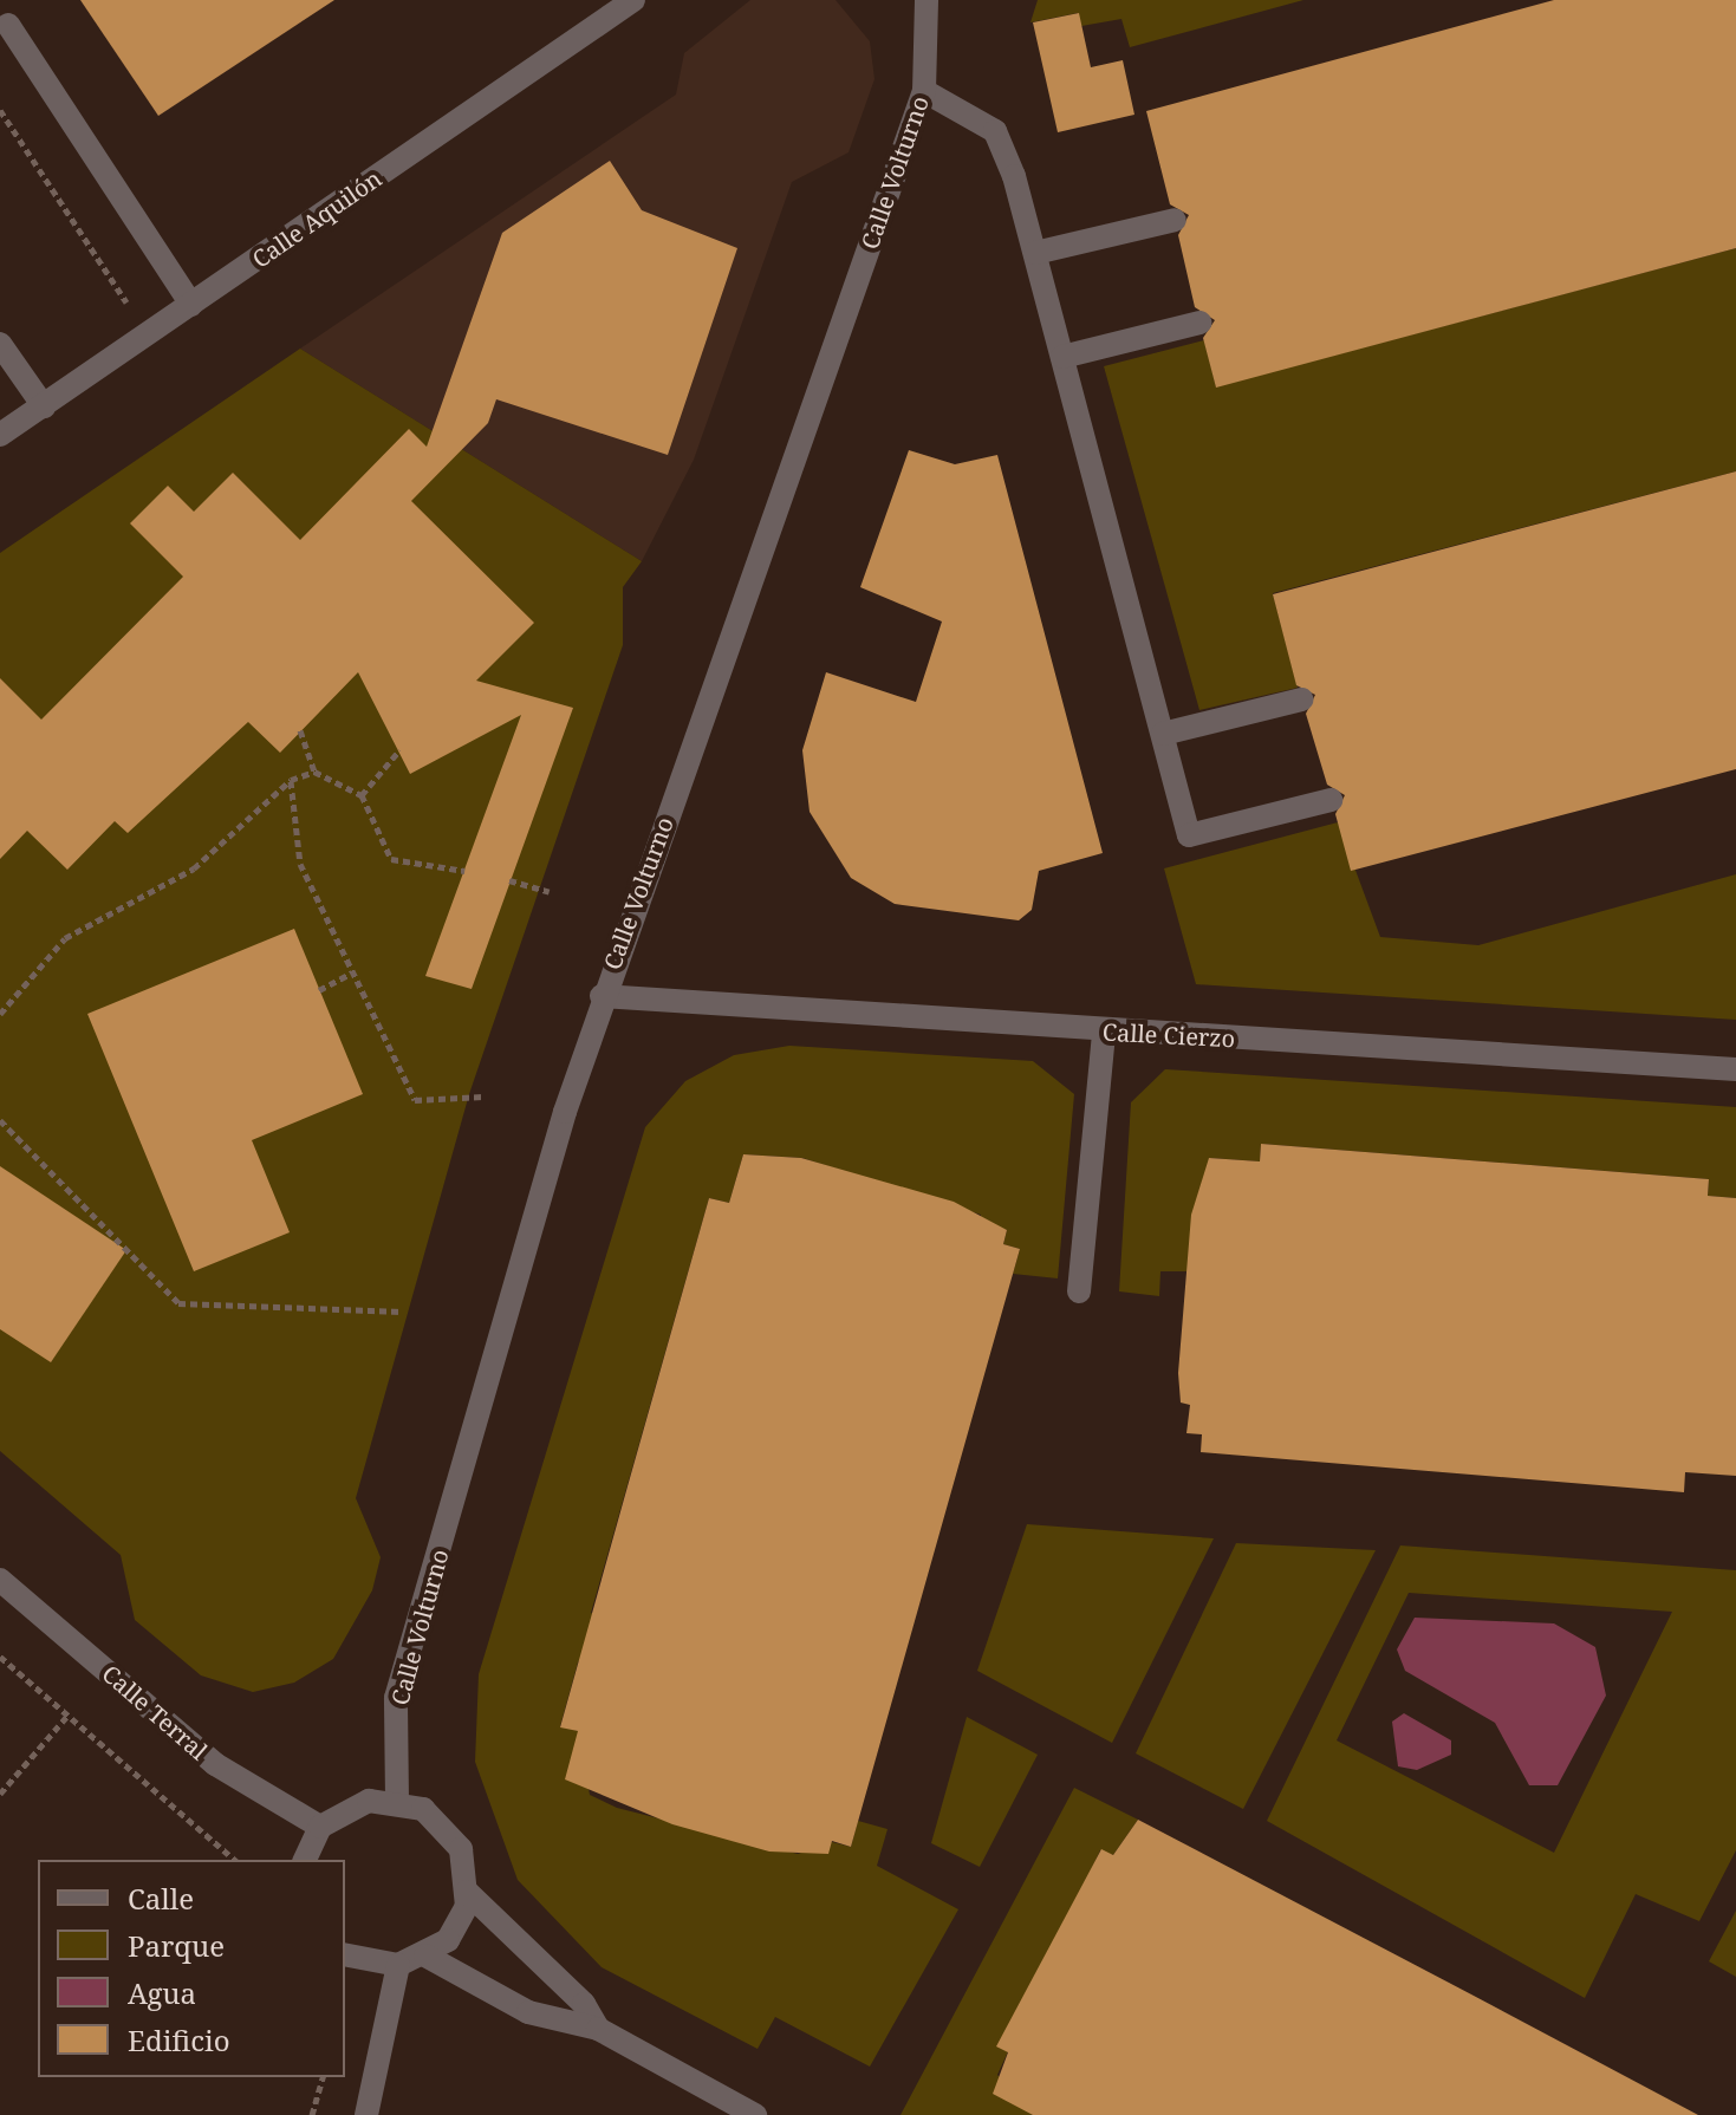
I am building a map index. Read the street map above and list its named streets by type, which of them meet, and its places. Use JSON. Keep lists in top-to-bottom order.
{
  "streets": {
    "street": [
      "Calle Volturno",
      "Calle Aquilón",
      "Calle Cierzo",
      "Calle Terral"
    ]
  },
  "crossings": [
    ["Calle Volturno", "Calle Cierzo"]
  ],
  "legend": [
    "Calle",
    "Parque",
    "Agua",
    "Edificio"
  ]
}
